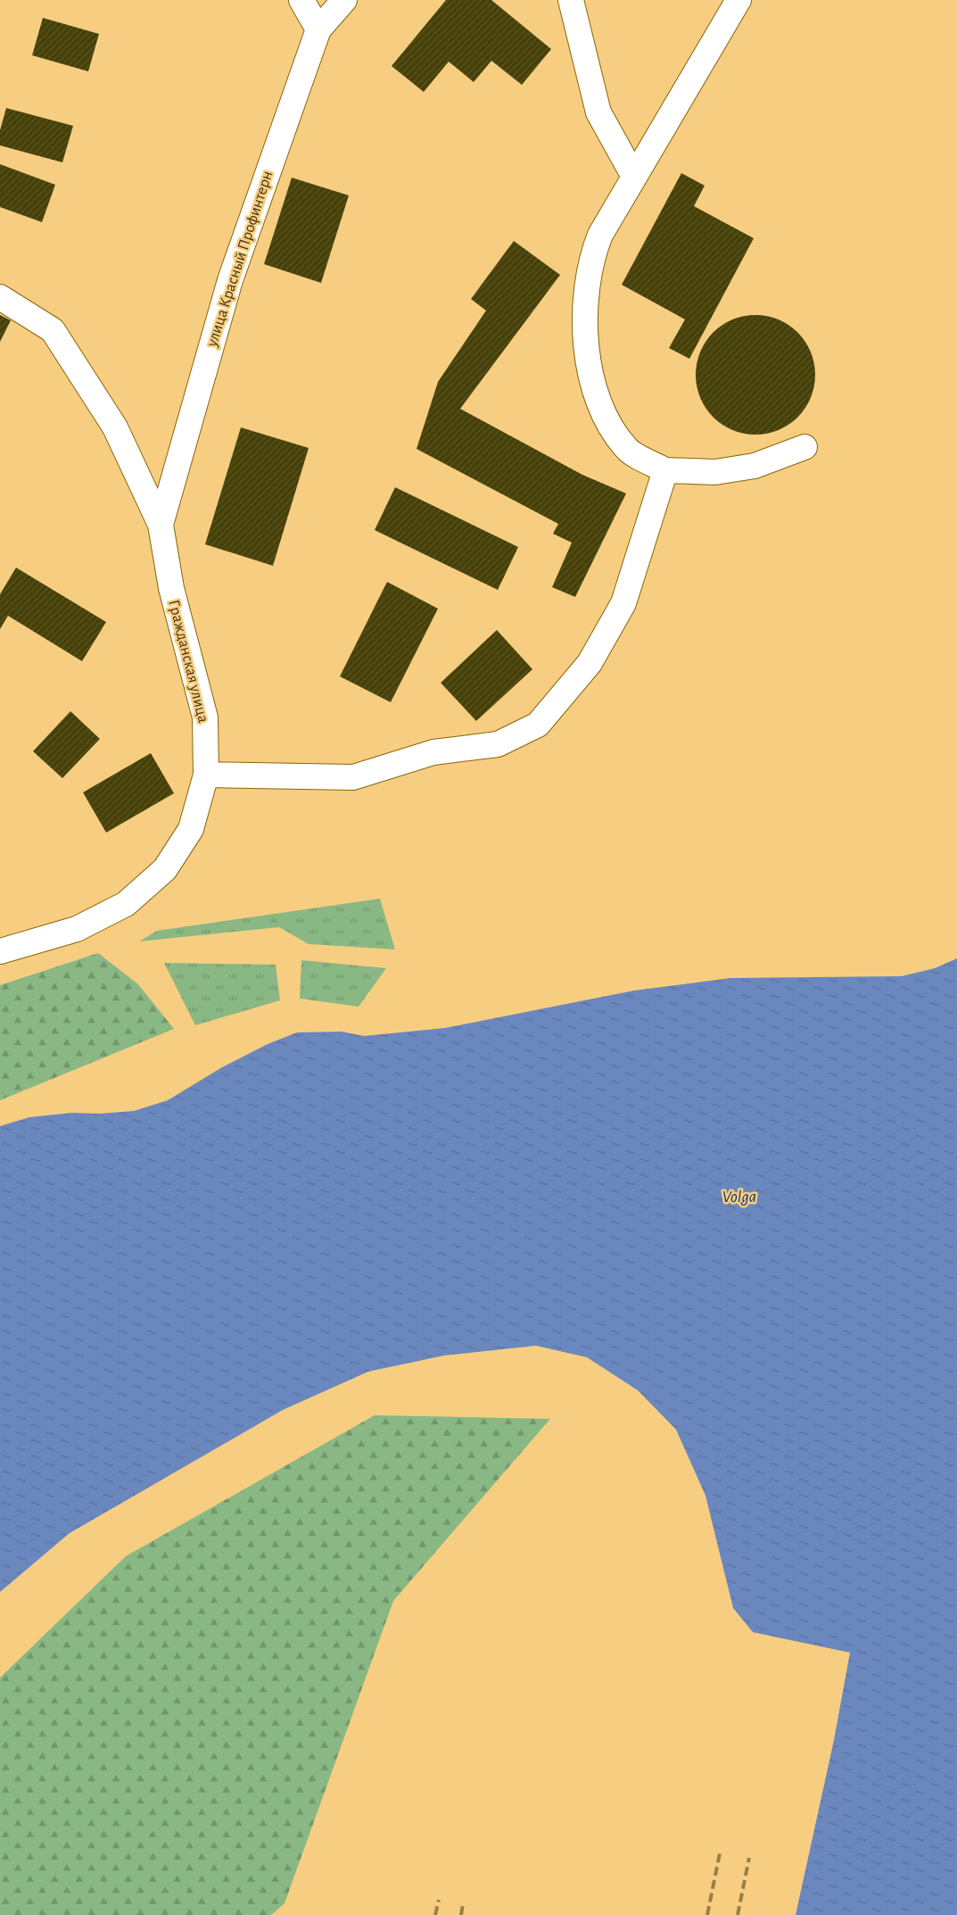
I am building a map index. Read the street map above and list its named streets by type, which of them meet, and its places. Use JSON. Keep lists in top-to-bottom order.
{
  "streets": {
    "street": ["улица Красный Профинтерн", "Гражданская улица"]
  },
  "crossings": [
    ["улица Красный Профинтерн", "Гражданская улица"]
  ],
  "water": ["Volga"]
}
